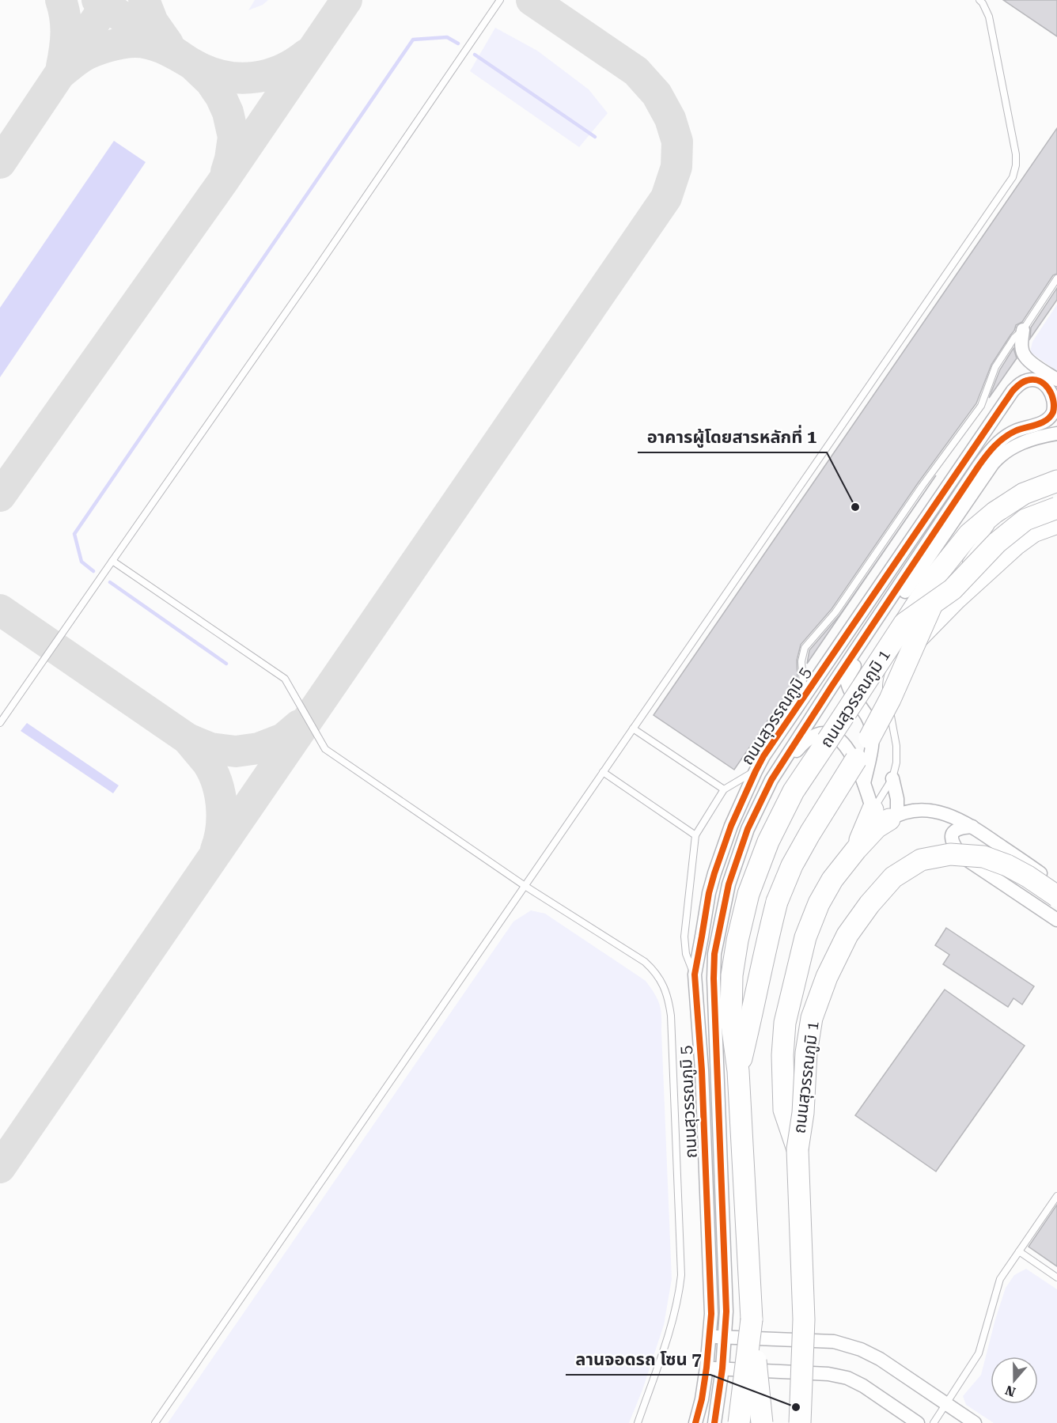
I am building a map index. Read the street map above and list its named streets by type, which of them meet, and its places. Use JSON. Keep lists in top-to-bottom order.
{
  "streets": {
    "highway": ["ถนนสุวรรณภูมิ 1"],
    "street": ["ถนนสุวรรณภูมิ 5"]
  },
  "places": ["อาคารผู้โดยสารหลักที่ 1", "ลานจอดรถ โซน 7"],
  "north": "bottom"
}
